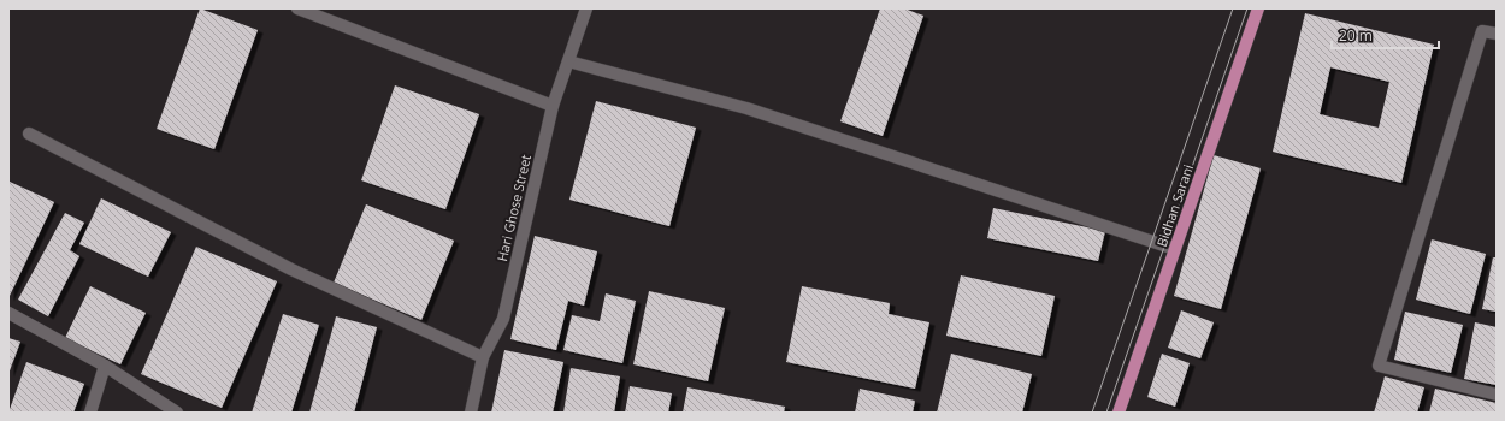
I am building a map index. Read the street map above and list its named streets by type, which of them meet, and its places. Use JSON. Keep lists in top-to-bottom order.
{
  "streets": {
    "main road": ["Bidhan Sarani"],
    "street": ["Hari Ghose Street"]
  },
  "scale_bar": "20 m"
}
